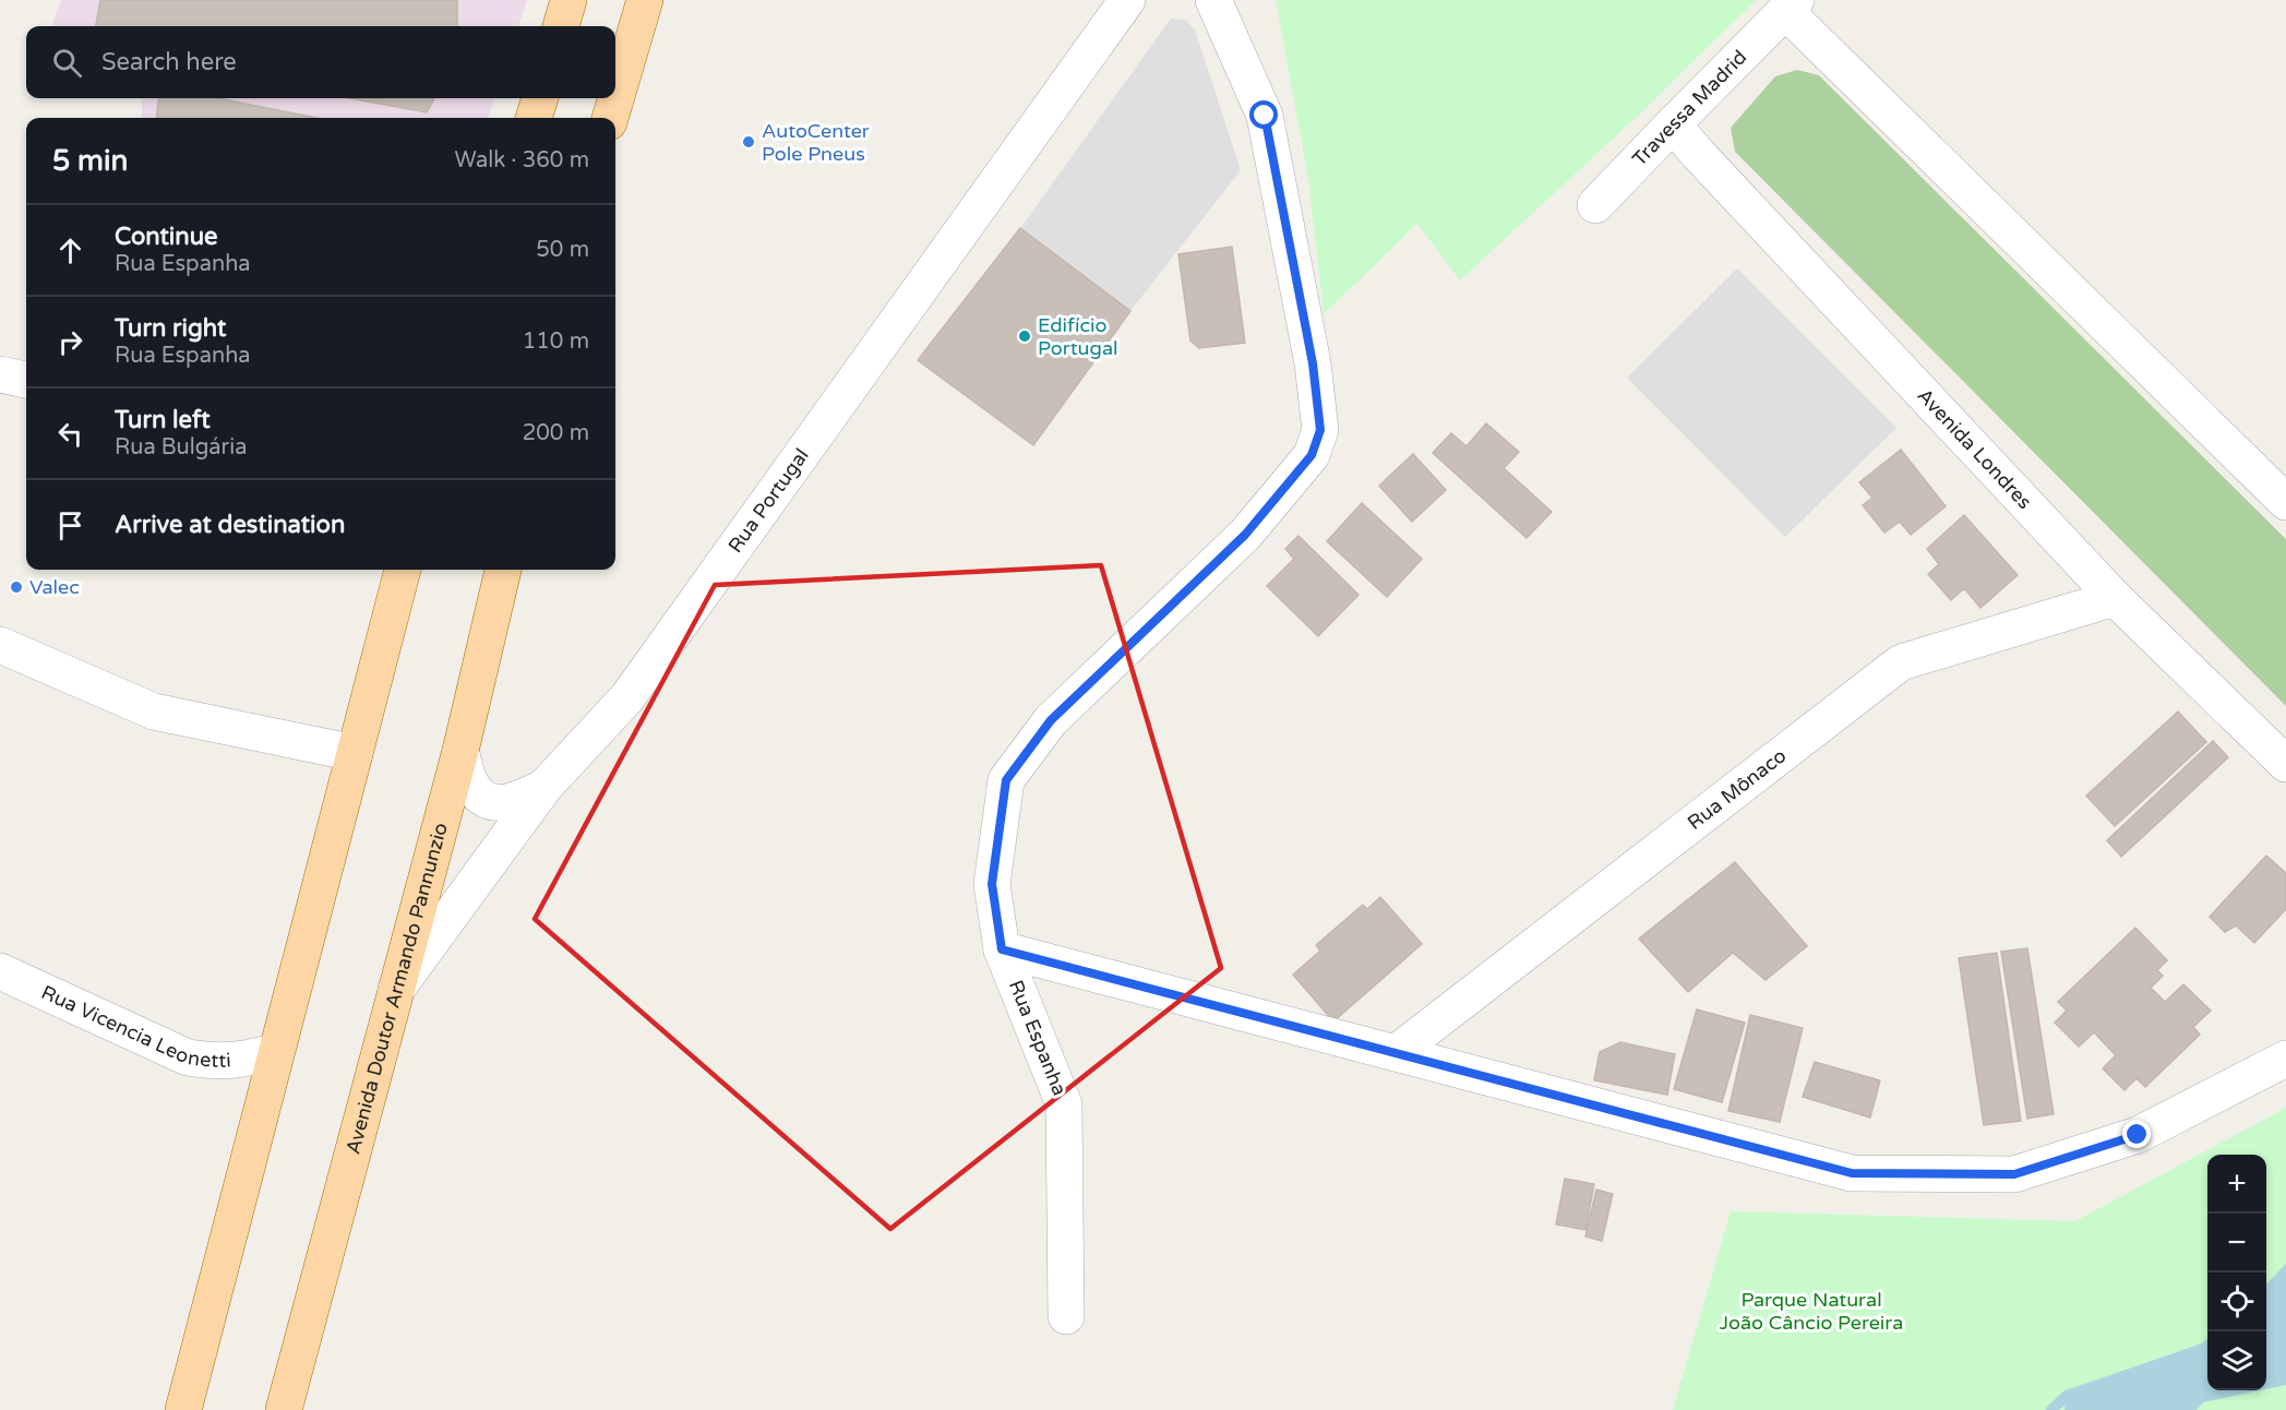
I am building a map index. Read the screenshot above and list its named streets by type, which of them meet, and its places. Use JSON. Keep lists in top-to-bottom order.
{
  "streets": {
    "main road": ["Avenida Doutor Armando Pannunzio"],
    "street": [
      "Travessa Madrid",
      "Avenida Londres",
      "Rua Portugal",
      "Rua Mônaco",
      "Rua Vicencia Leonetti",
      "Rua Espanha"
    ]
  },
  "crossings": [
    ["Travessa Madrid", "Avenida Londres"],
    ["Avenida Londres", "Rua Mônaco"],
    ["Rua Portugal", "Avenida Doutor Armando Pannunzio"]
  ],
  "parks": ["Parque Natural João Câncio Pereira"],
  "places": ["AutoCenter Pole Pneus", "Edifício Portugal", "Valec"],
  "page": {
    "search": "Search here",
    "heading": ["5 min", "Walk · 360 m"],
    "list": [
      ["Continue", "Rua Espanha", "50 m"],
      ["Turn right", "Rua Espanha", "110 m"],
      ["Turn left", "Rua Bulgária", "200 m"],
      "Arrive at destination"
    ],
    "map_buttons": ["+", "−"]
  }
}
